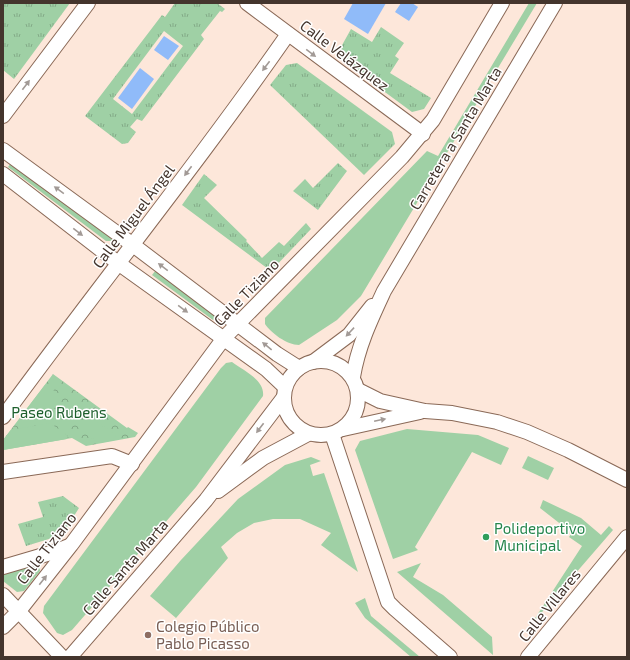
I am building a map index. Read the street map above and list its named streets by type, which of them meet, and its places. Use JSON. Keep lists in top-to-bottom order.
{
  "streets": {
    "street": [
      "Calle Velázquez",
      "Carretera a Santa Marta",
      "Calle Miguel Ángel",
      "Calle Tiziano",
      "Calle Santa Marta",
      "Calle Villares"
    ]
  },
  "crossings": [
    ["Calle Velázquez", "Calle Miguel Ángel"],
    ["Calle Velázquez", "Calle Tiziano"],
    ["Carretera a Santa Marta", "Calle Santa Marta"]
  ],
  "one_way": ["Calle Velázquez", "Calle Miguel Ángel"],
  "parks": ["Paseo Rubens"],
  "places": ["Polideportivo Municipal", "Colegio Público Pablo Picasso"]
}
